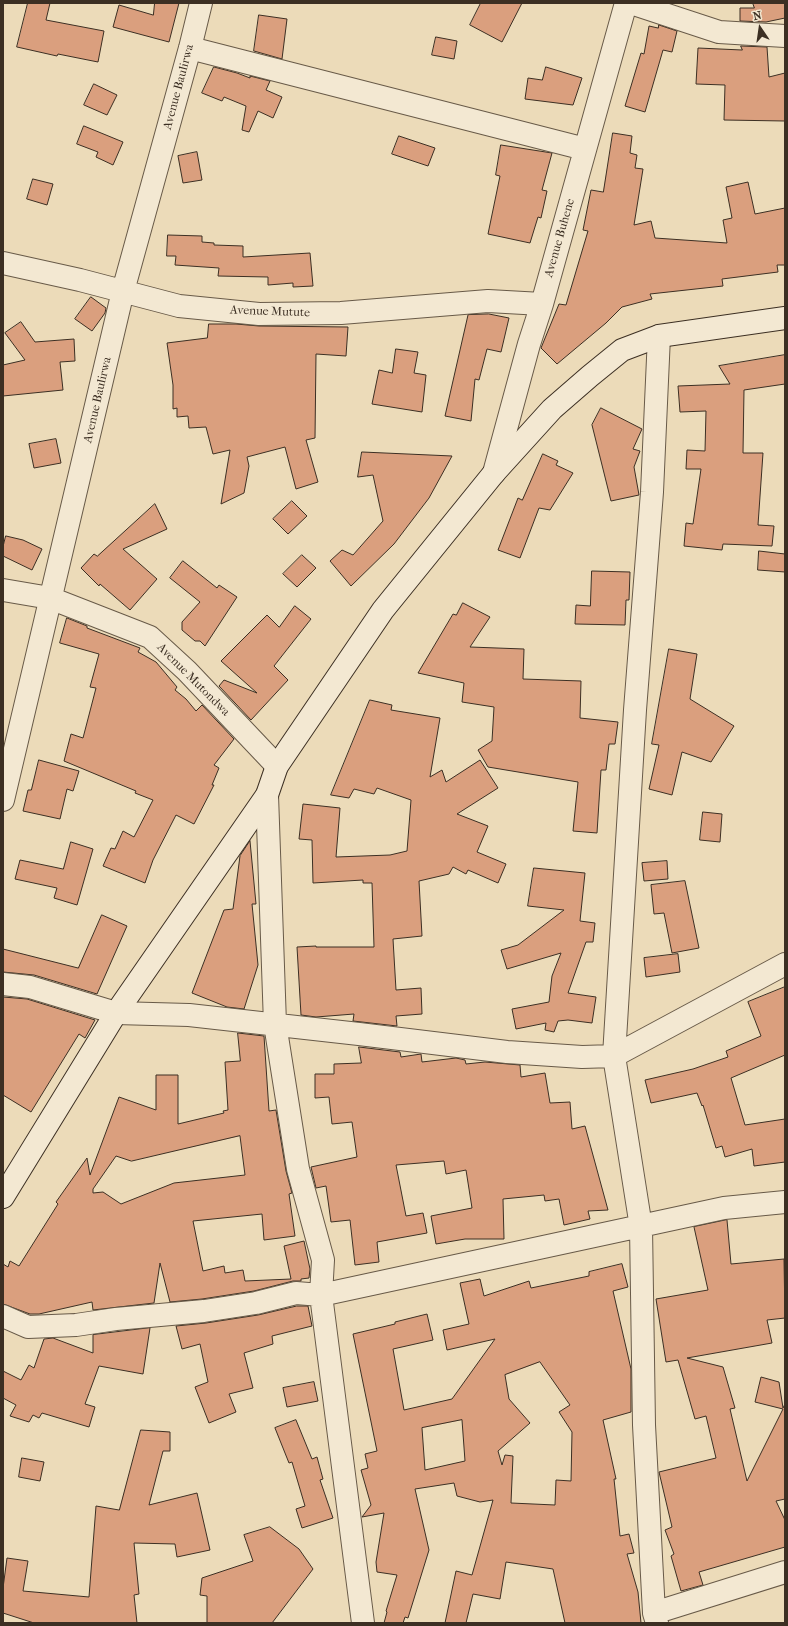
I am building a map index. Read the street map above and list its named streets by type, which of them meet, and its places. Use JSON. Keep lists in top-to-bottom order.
{
  "streets": {
    "street": [
      "Avenue Baulirwa",
      "Avenue Buhene",
      "Avenue Mutute",
      "Avenue Mutondwa"
    ]
  },
  "crossings": [
    ["Avenue Baulirwa", "Avenue Mutute"],
    ["Avenue Baulirwa", "Avenue Mutondwa"],
    ["Avenue Buhene", "Avenue Mutute"]
  ],
  "north": "top"
}
